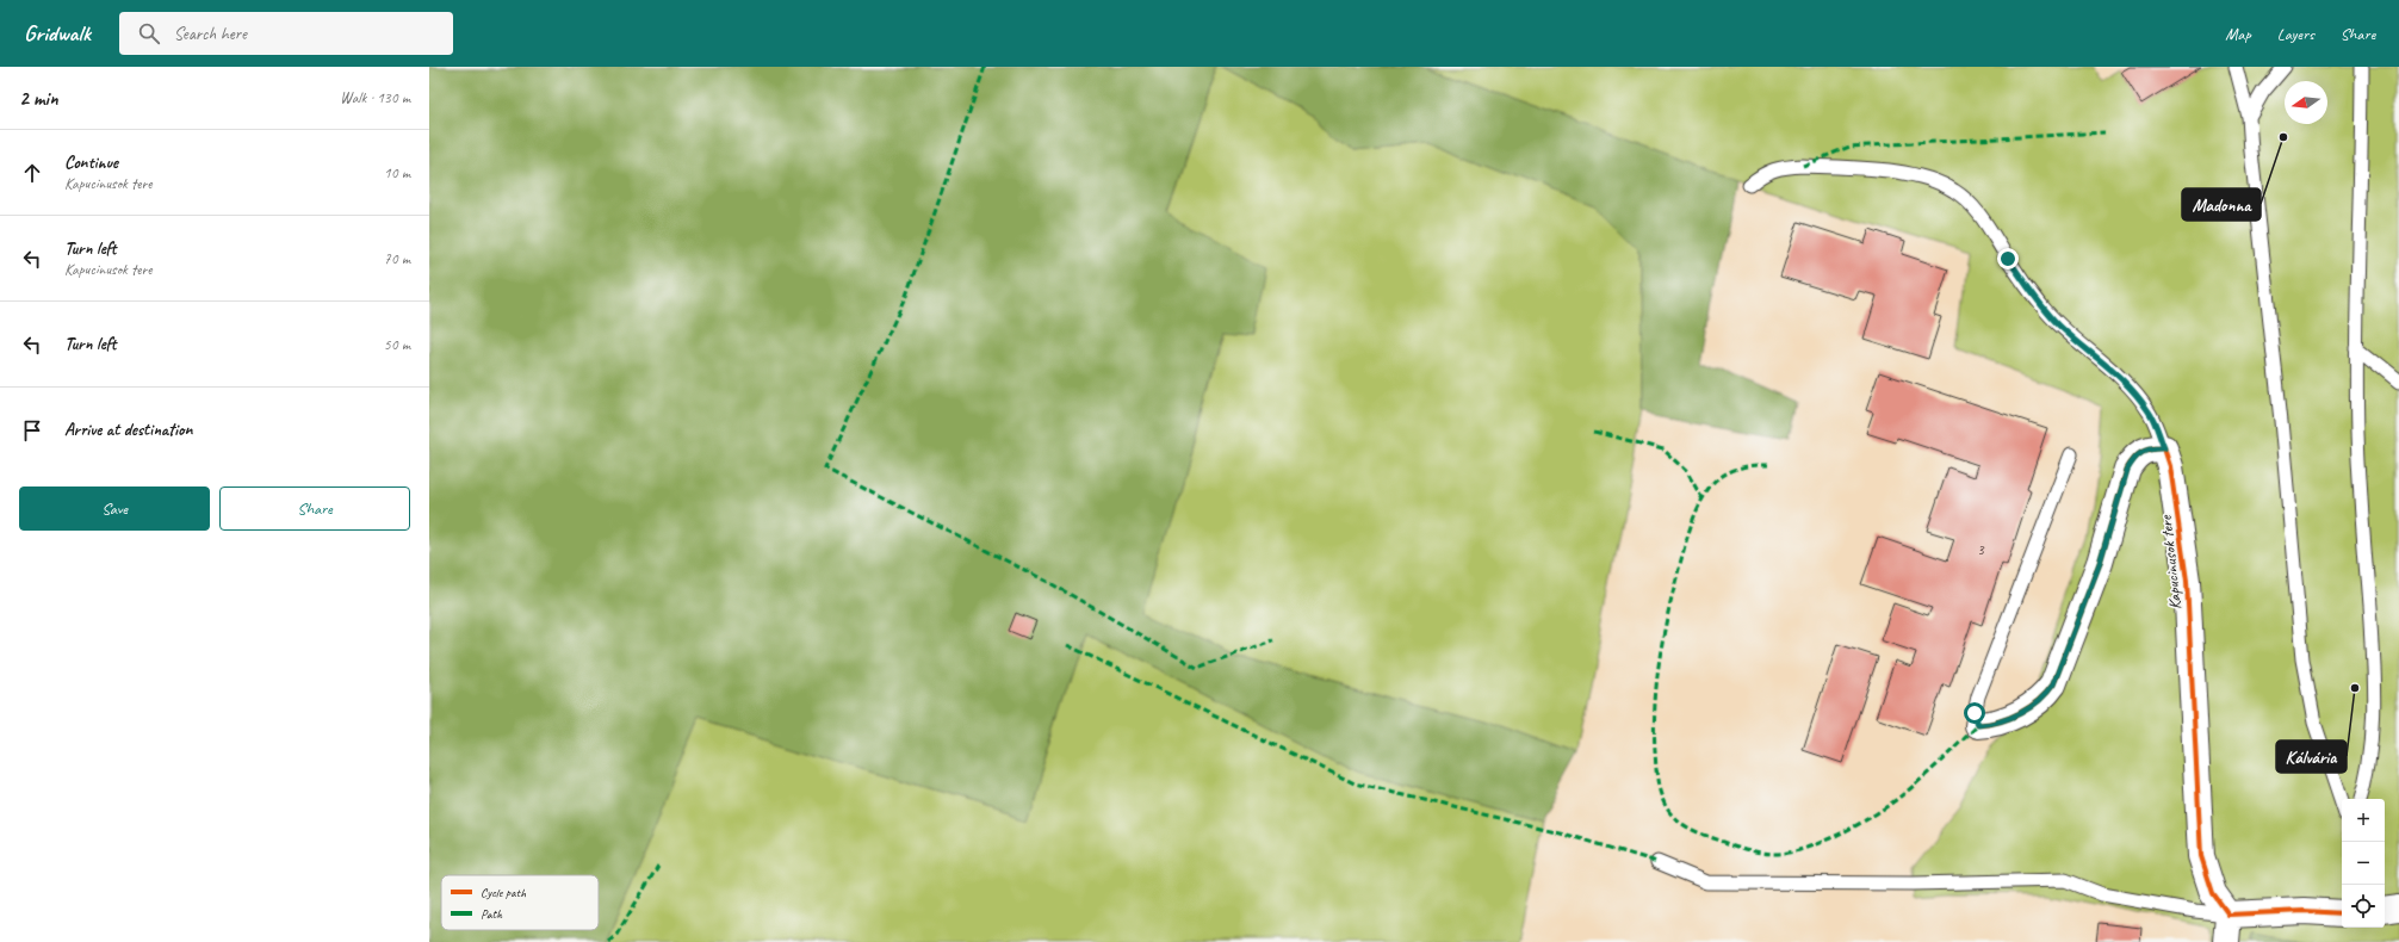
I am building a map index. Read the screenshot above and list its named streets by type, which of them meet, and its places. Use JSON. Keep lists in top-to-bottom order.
{
  "streets": {
    "street": ["Kapucinusok tere"]
  },
  "places": ["Madonna", "Kálvária"],
  "house_numbers": ["3"],
  "legend": ["Cycle path", "Path"],
  "north": "left",
  "page": {
    "header": "Gridwalk",
    "search": "Search here",
    "nav": ["Map", "Layers", "Share"],
    "heading": ["2 min", "Walk · 130 m"],
    "list": [
      ["Continue", "Kapucinusok tere", "10 m"],
      ["Turn left", "Kapucinusok tere", "70 m"],
      ["Turn left", "50 m"],
      "Arrive at destination"
    ],
    "buttons": ["Save", "Share"],
    "map_buttons": ["+", "−"]
  }
}
